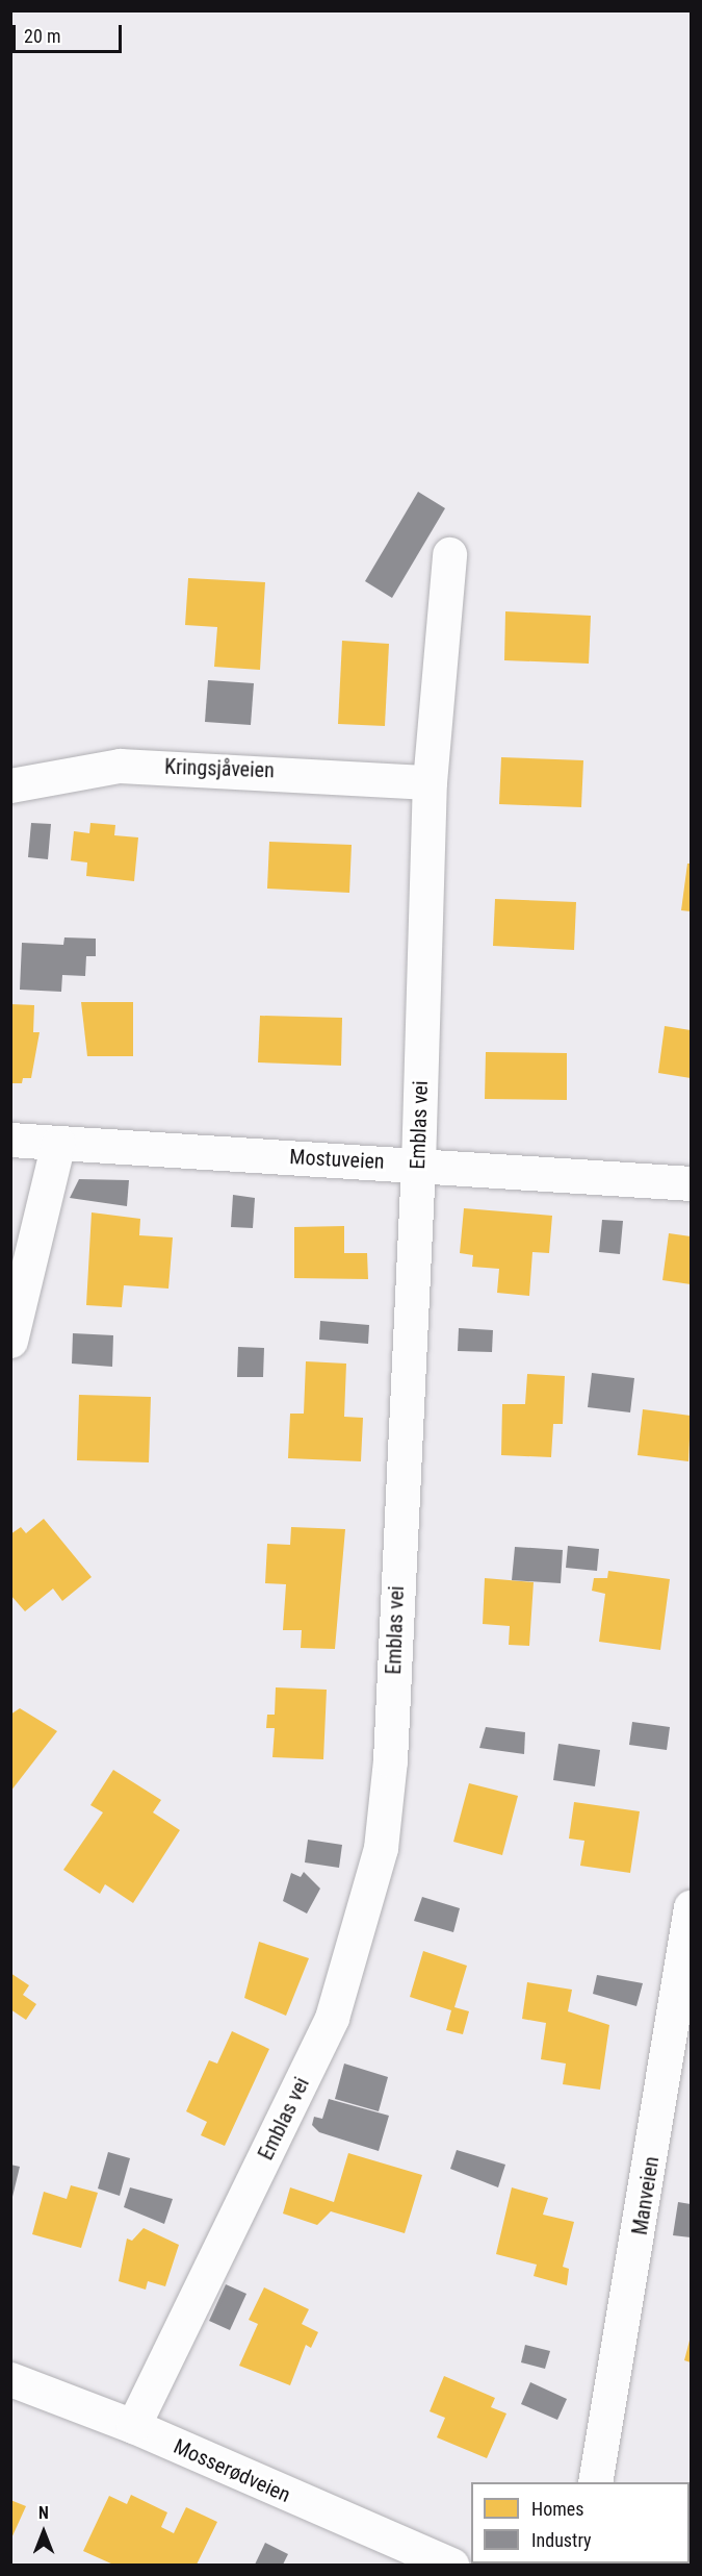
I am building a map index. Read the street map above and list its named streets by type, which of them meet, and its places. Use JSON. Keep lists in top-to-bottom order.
{
  "streets": {
    "street": [
      "Kringsjåveien",
      "Emblas vei",
      "Mostuveien",
      "Manveien",
      "Mosserødveien"
    ]
  },
  "crossings": [
    ["Kringsjåveien", "Emblas vei"],
    ["Emblas vei", "Mostuveien"],
    ["Emblas vei", "Mosserødveien"]
  ],
  "legend": ["Homes", "Industry"],
  "scale_bar": "20 m",
  "north": "top"
}
